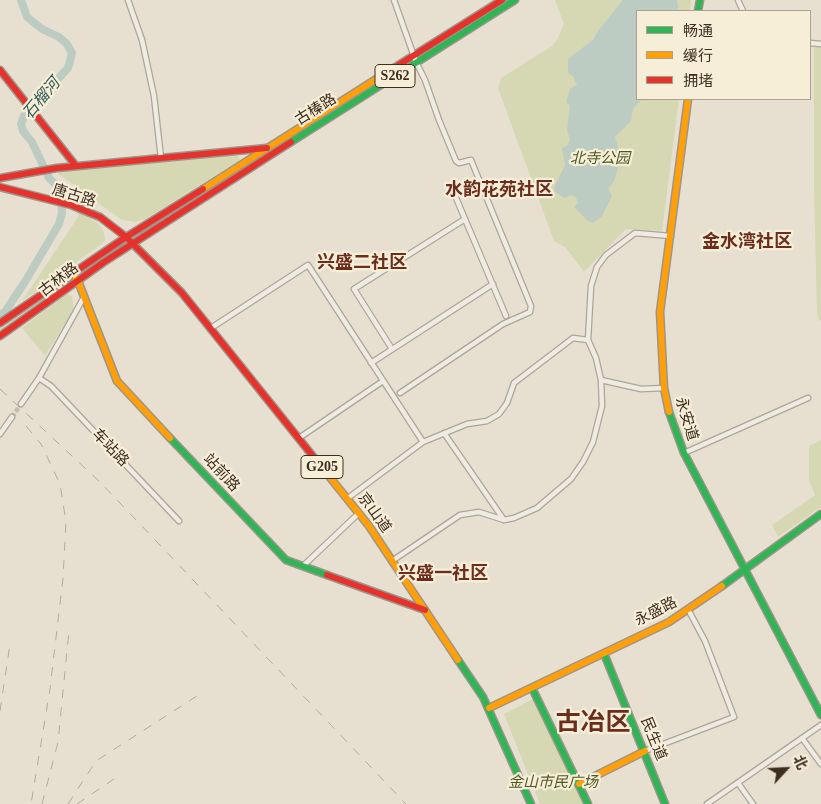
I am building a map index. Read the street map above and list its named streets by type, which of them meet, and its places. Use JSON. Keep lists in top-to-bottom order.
{
  "streets": {
    "main road": [
      "S262",
      "古榛路",
      "唐古路",
      "古林路",
      "永安道",
      "G205",
      "站前路",
      "京山道",
      "永盛路",
      "民生道"
    ],
    "street": ["车站路"]
  },
  "crossings": [
    ["古榛路", "唐古路"],
    ["古榛路", "古林路"],
    ["古榛路", "京山道"],
    ["唐古路", "古林路"],
    ["唐古路", "京山道"],
    ["古林路", "站前路"],
    ["古林路", "京山道"],
    ["永安道", "永盛路"],
    ["站前路", "京山道"],
    ["京山道", "永盛路"],
    ["永盛路", "民生道"]
  ],
  "districts": [
    "水韵花苑社区",
    "金水湾社区",
    "兴盛二社区",
    "兴盛一社区",
    "古冶区"
  ],
  "water": ["石榴河"],
  "parks": ["北寺公园", "金山市民广场"],
  "legend": ["畅通", "缓行", "拥堵"],
  "north": "top right"
}
